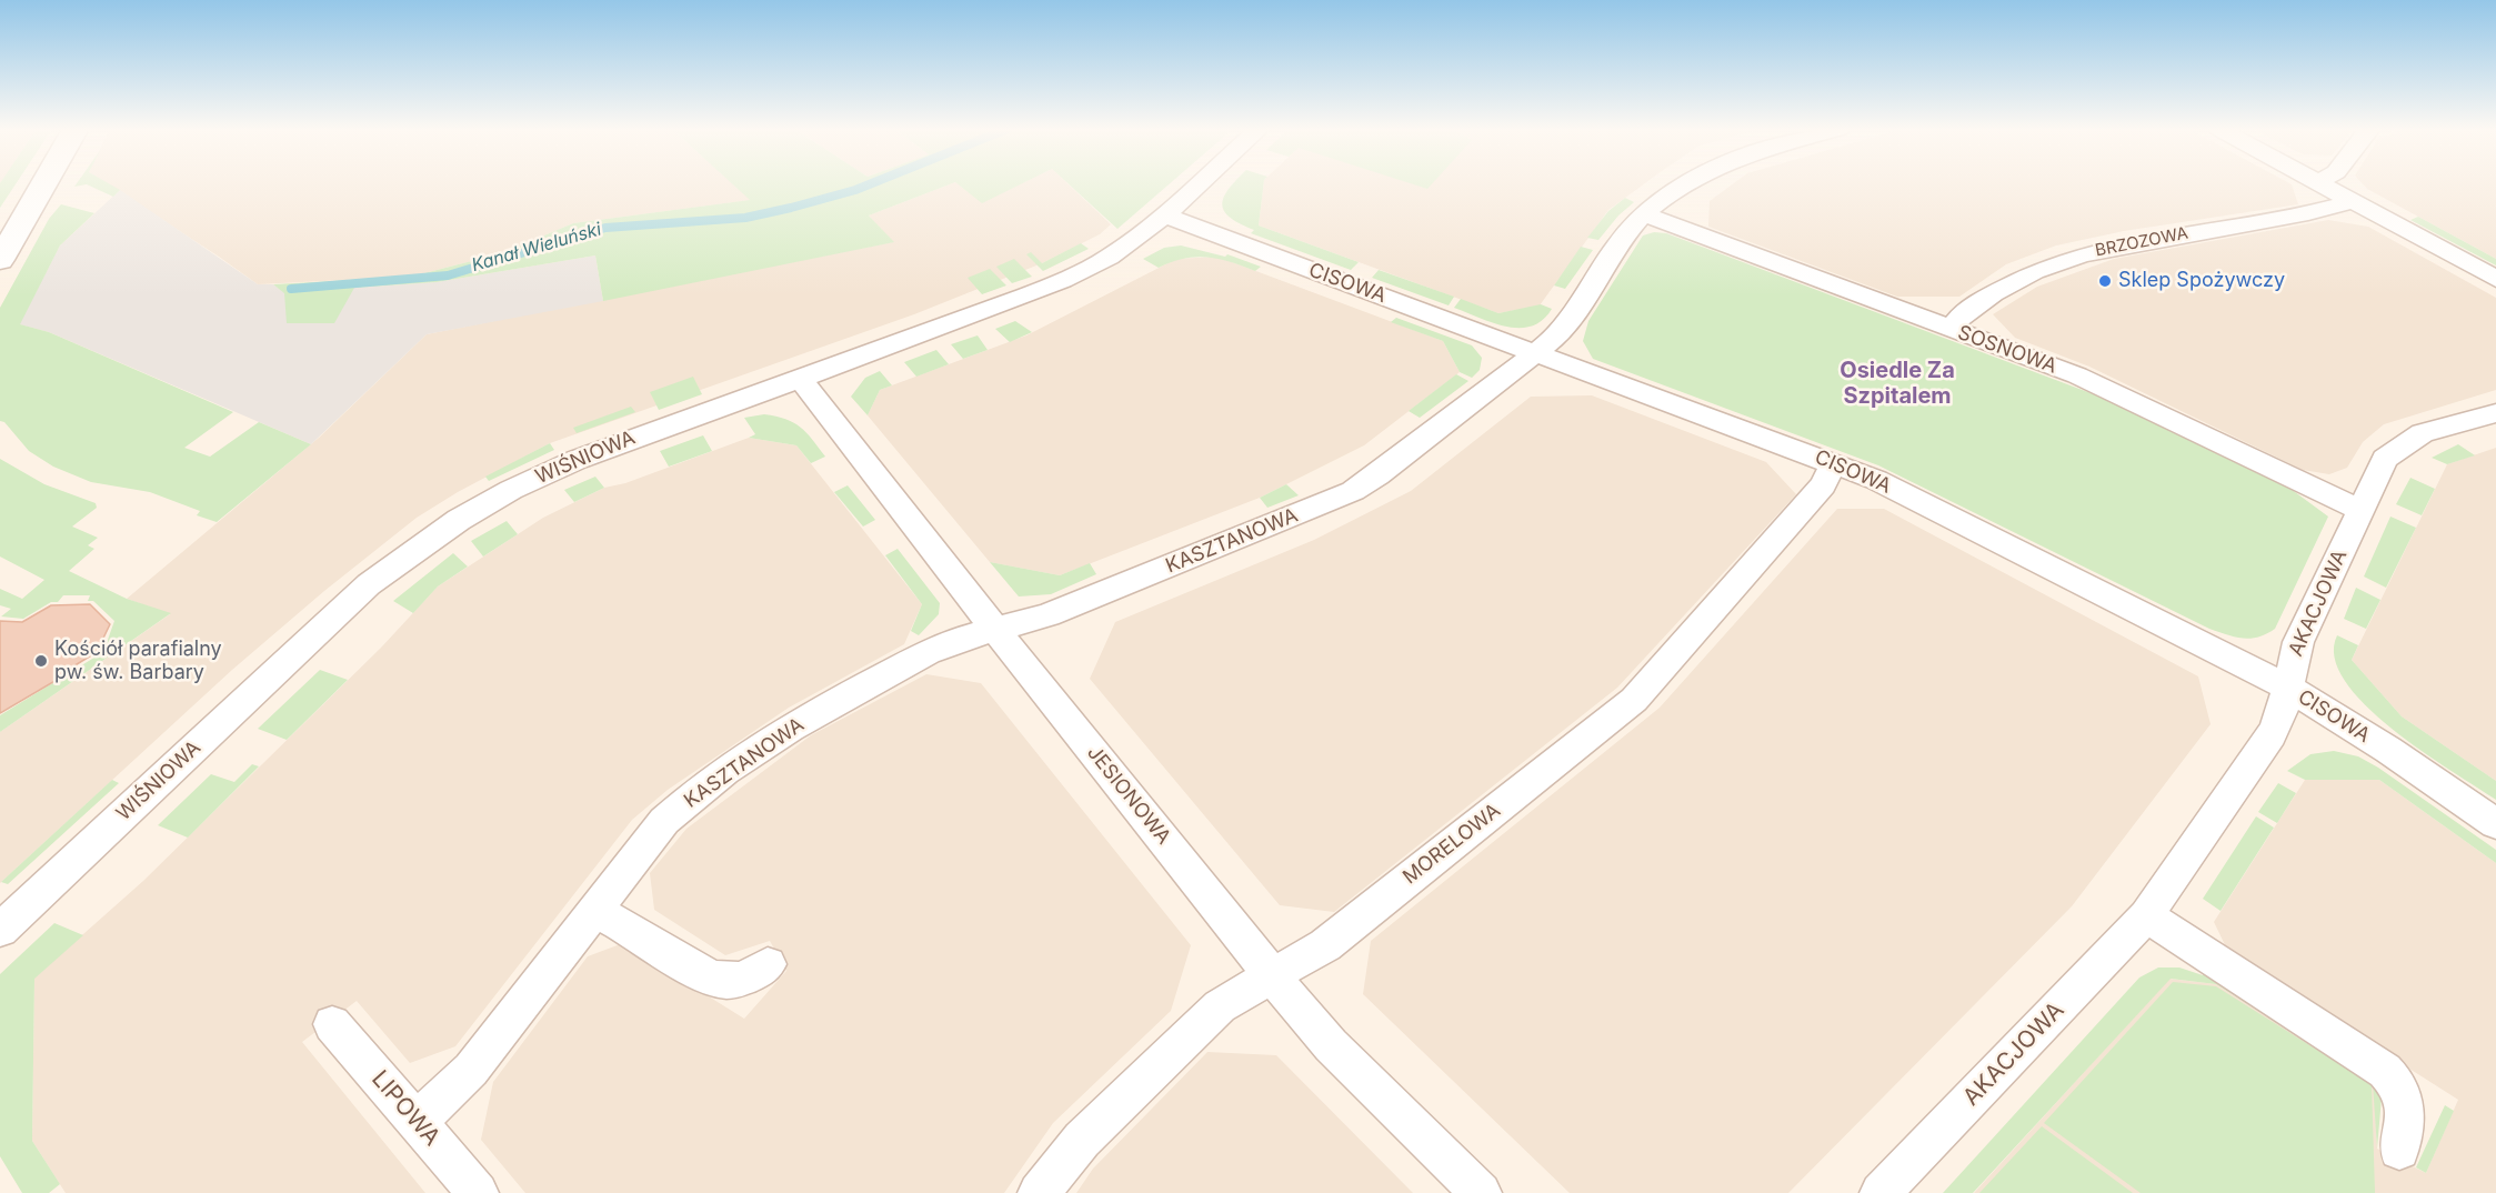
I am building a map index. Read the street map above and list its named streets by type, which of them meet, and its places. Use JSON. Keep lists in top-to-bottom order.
{
  "streets": {
    "street": [
      "BRZOZOWA",
      "CISOWA",
      "SOSNOWA",
      "WIŚNIOWA",
      "KASZTANOWA",
      "AKACJOWA",
      "JESIONOWA",
      "MORELOWA",
      "LIPOWA"
    ]
  },
  "crossings": [
    ["BRZOZOWA", "SOSNOWA"],
    ["CISOWA", "WIŚNIOWA"],
    ["CISOWA", "KASZTANOWA"],
    ["CISOWA", "AKACJOWA"],
    ["CISOWA", "MORELOWA"],
    ["SOSNOWA", "KASZTANOWA"],
    ["SOSNOWA", "AKACJOWA"],
    ["WIŚNIOWA", "JESIONOWA"],
    ["KASZTANOWA", "JESIONOWA"],
    ["KASZTANOWA", "LIPOWA"],
    ["JESIONOWA", "MORELOWA"]
  ],
  "districts": ["Osiedle Za Szpitalem"],
  "water": ["Kanał Wieluński"],
  "places": ["Sklep Spożywczy", "Kościół parafialny pw. św. Barbary"]
}
